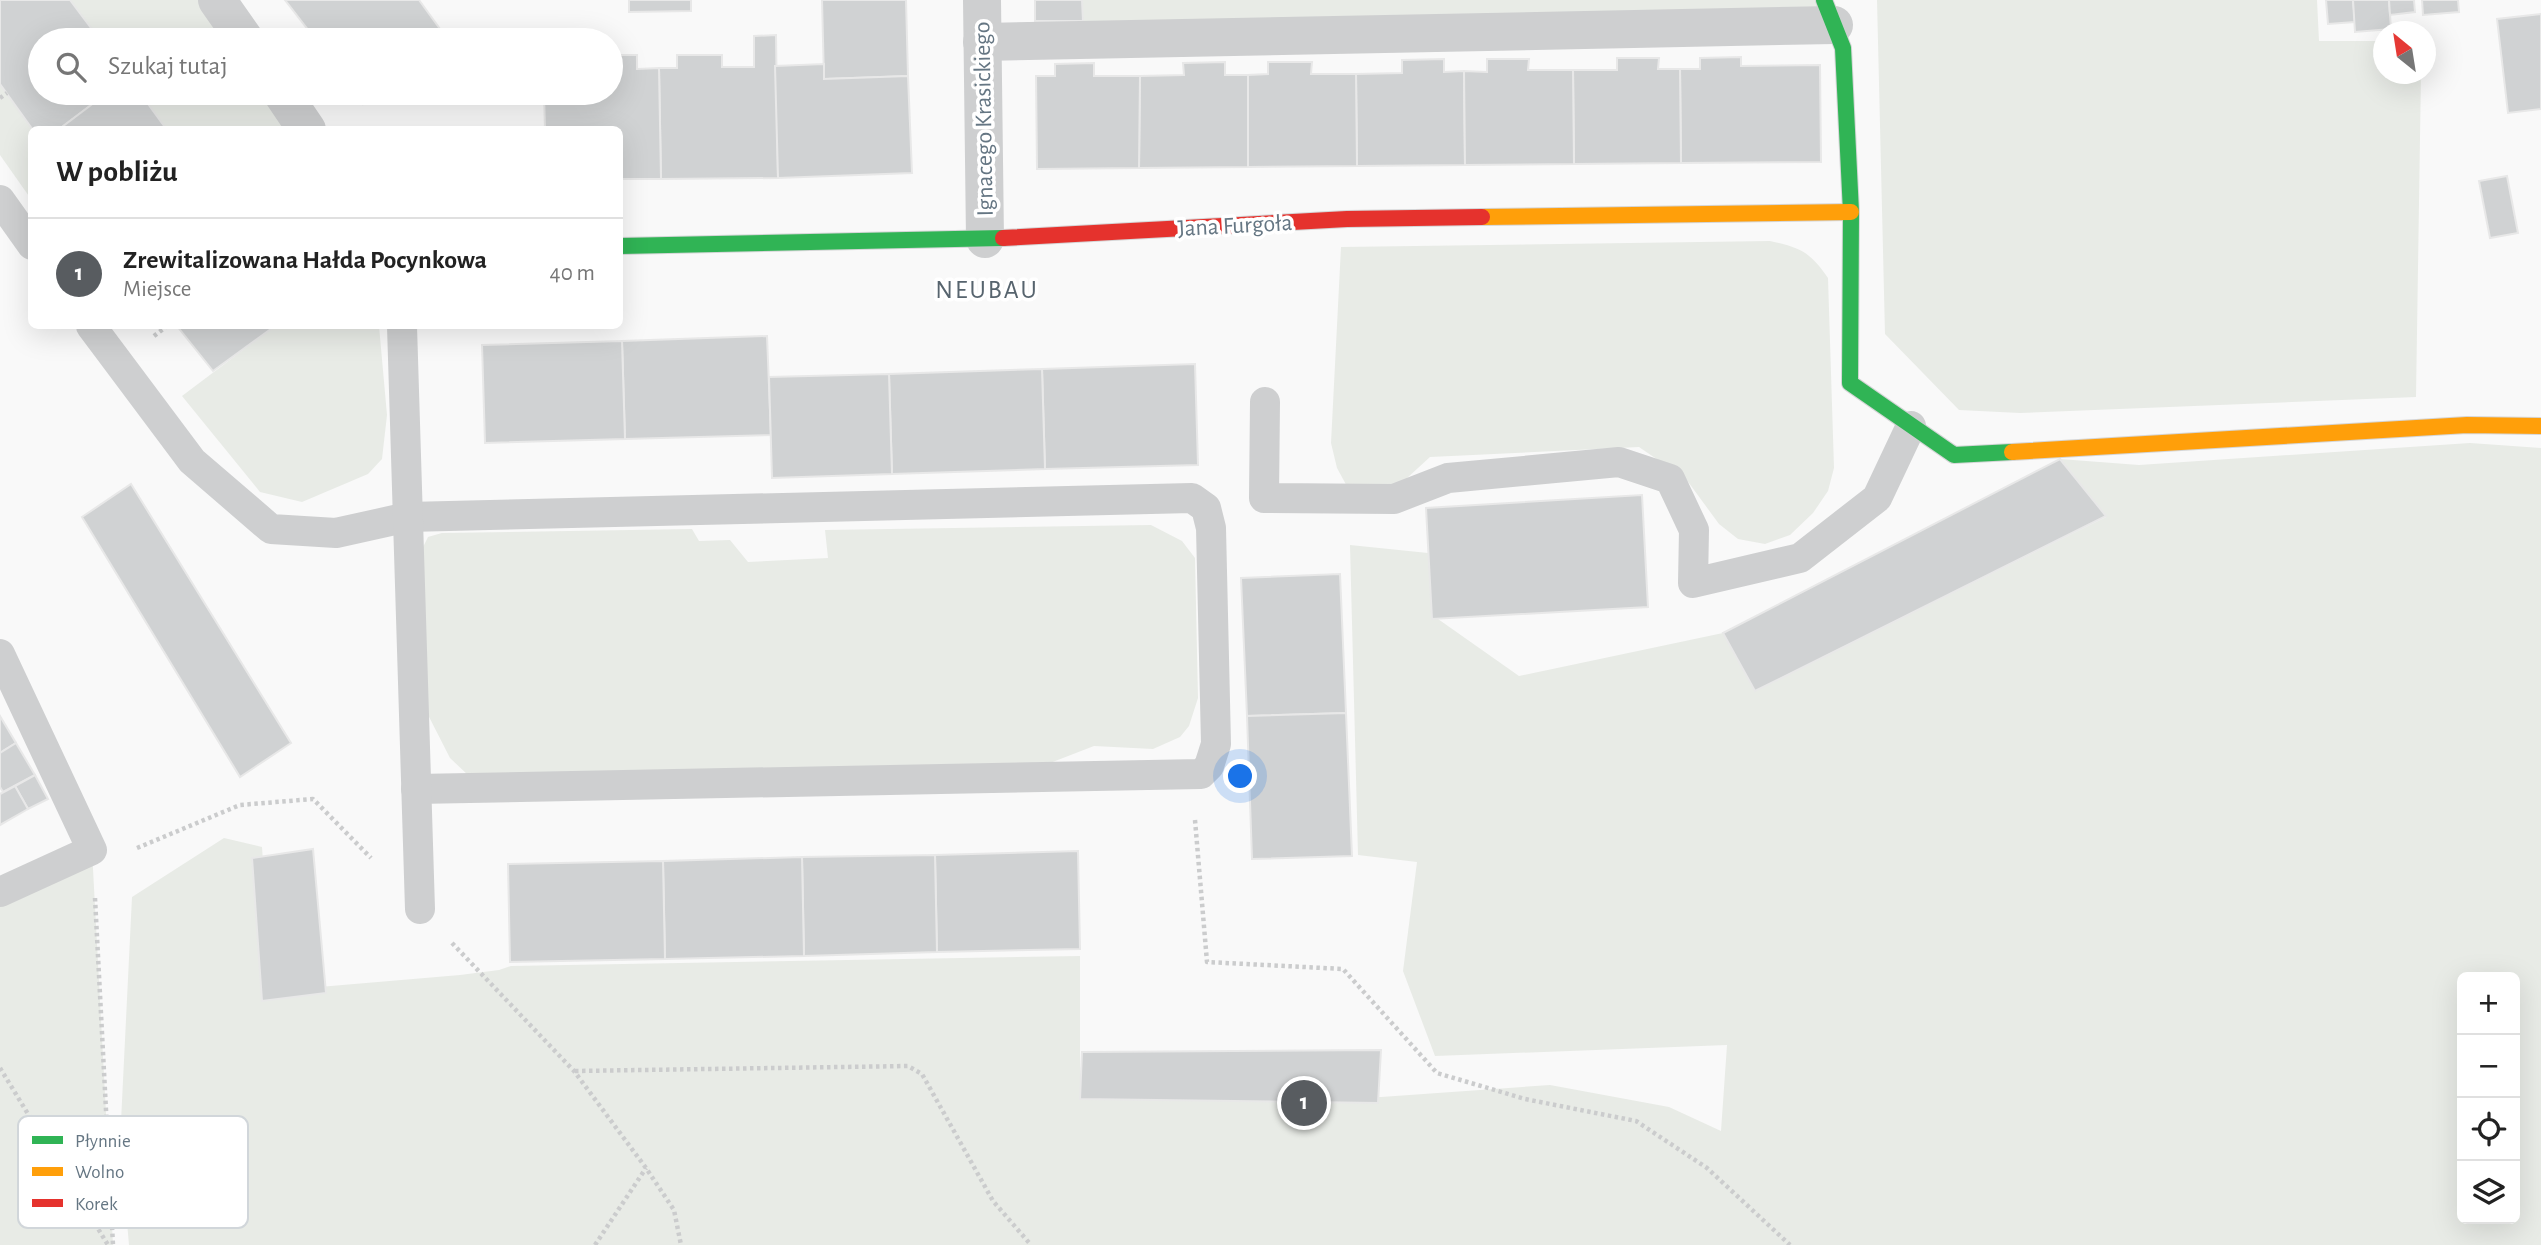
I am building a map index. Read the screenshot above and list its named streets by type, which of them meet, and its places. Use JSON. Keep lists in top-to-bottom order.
{
  "streets": {
    "street": ["Ignacego Krasickiego", "Jana Furgoła"]
  },
  "crossings": [
    ["Ignacego Krasickiego", "Jana Furgoła"]
  ],
  "districts": ["NEUBAU"],
  "legend": ["Płynnie", "Wolno", "Korek"],
  "north": "top left",
  "page": {
    "search": "Szukaj tutaj",
    "heading": "W pobliżu",
    "list": [
      {
        "mark": "1",
        "name": "Zrewitalizowana Hałda Pocynkowa",
        "note": "Miejsce",
        "value": "40 m"
      }
    ],
    "map_buttons": ["+", "−"],
    "pins": "1"
  }
}
